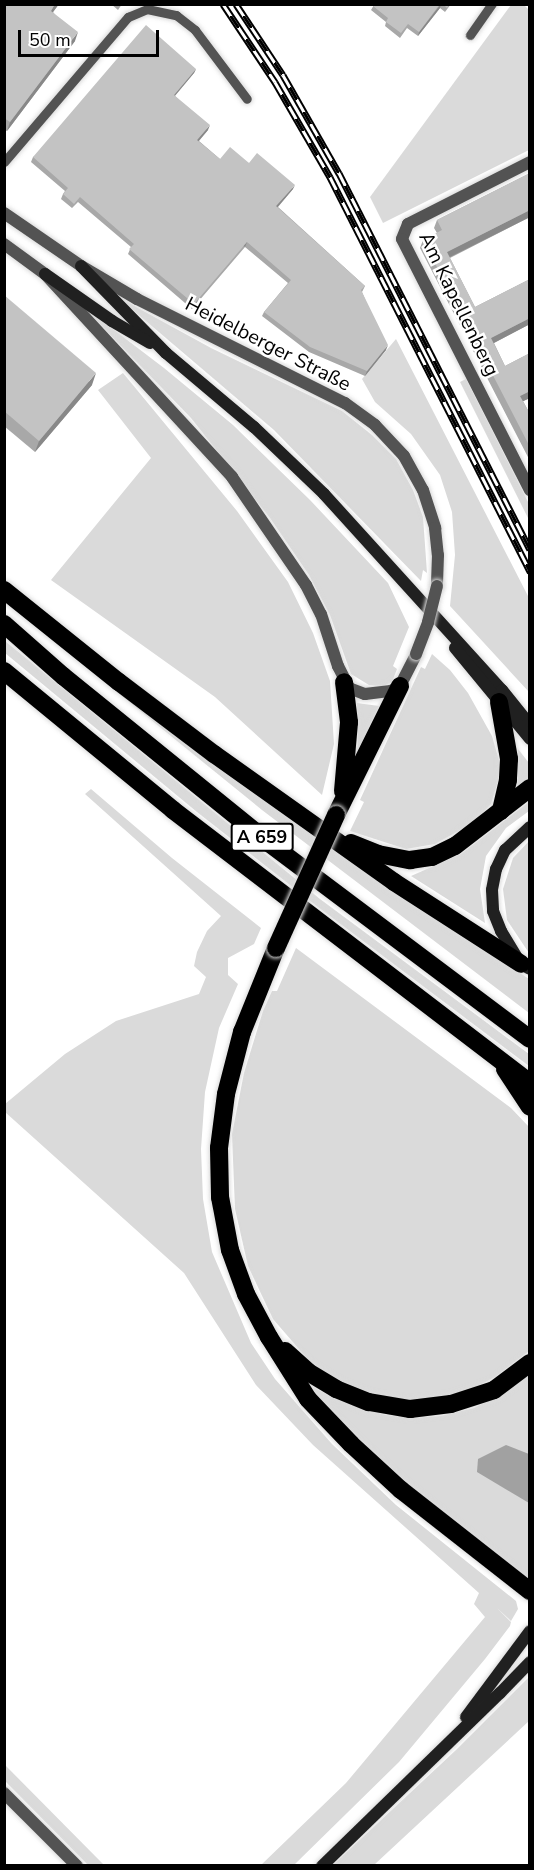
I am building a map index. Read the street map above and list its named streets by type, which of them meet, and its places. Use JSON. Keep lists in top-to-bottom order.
{
  "streets": {
    "highway": ["A 659"],
    "street": ["Am Kapellenberg", "Heidelberger Straße"]
  },
  "scale_bar": "50 m"
}
